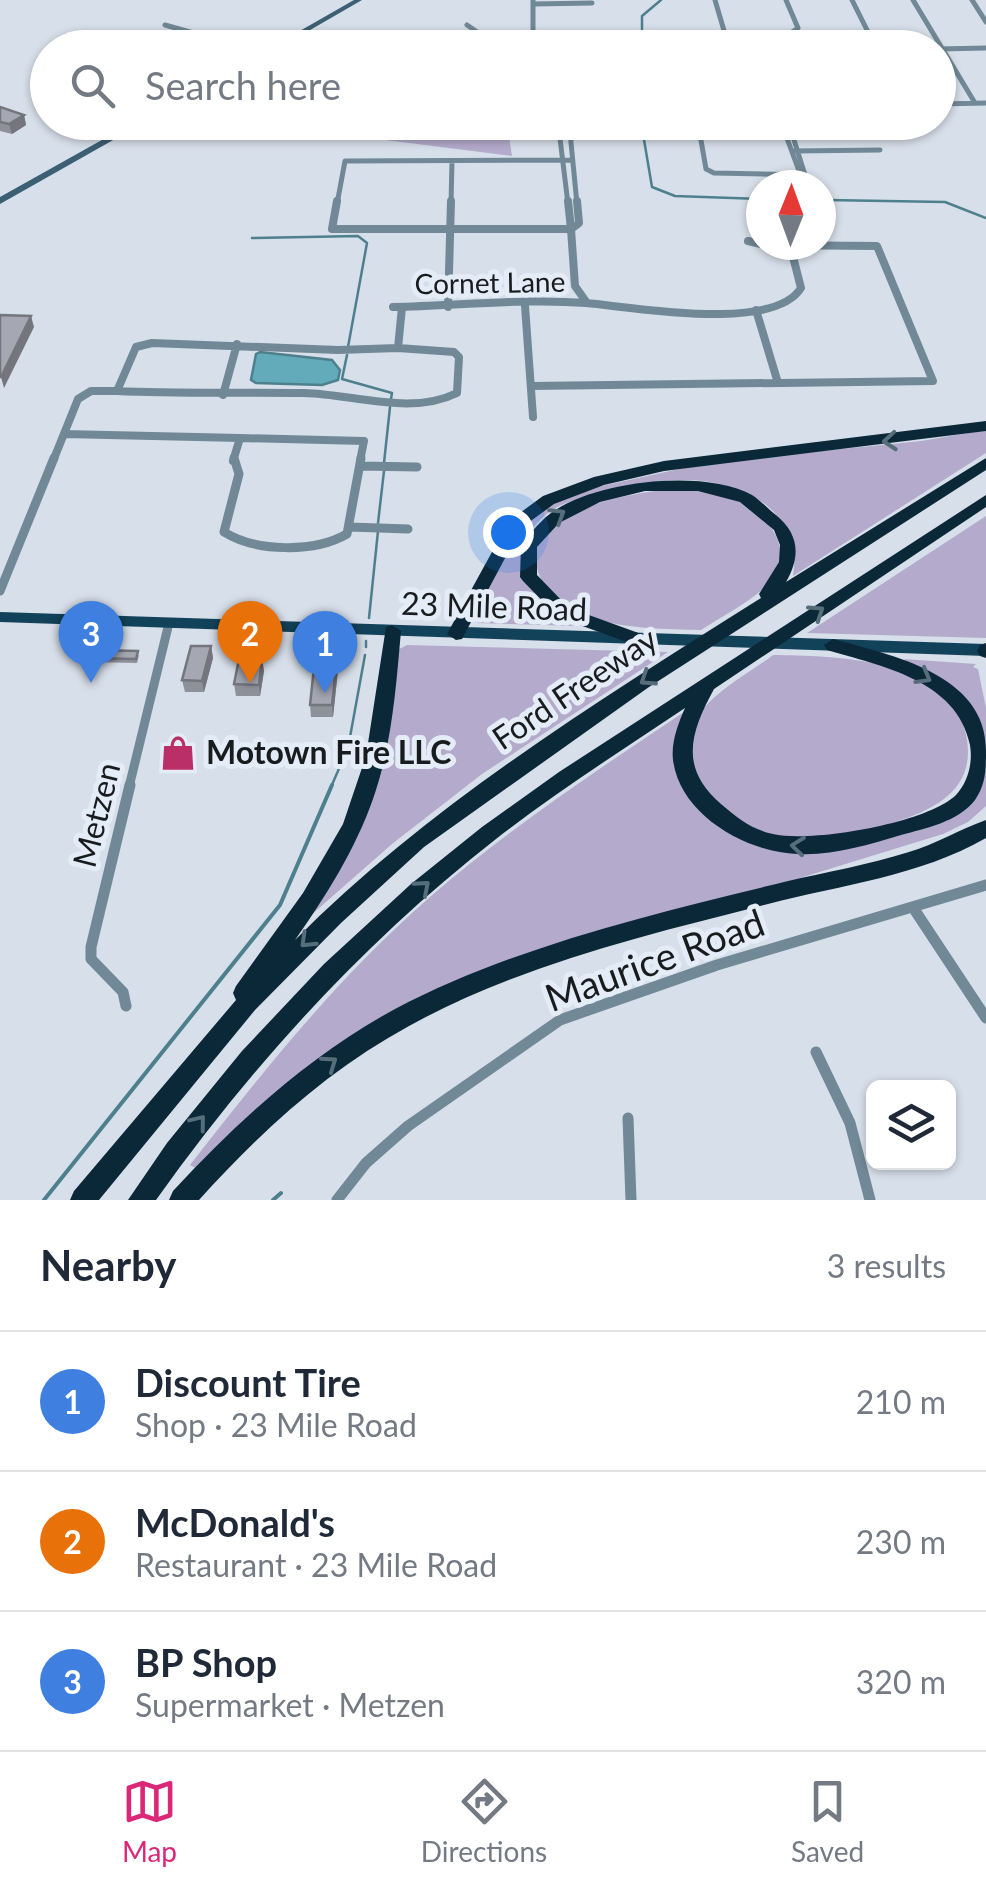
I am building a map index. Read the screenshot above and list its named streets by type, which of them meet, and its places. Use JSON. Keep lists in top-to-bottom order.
{
  "streets": {
    "highway": ["Ford Freeway"],
    "main road": ["23 Mile Road"],
    "street": ["Cornet Lane", "Metzen", "Maurice Road"]
  },
  "crossings": [
    ["23 Mile Road", "Metzen"]
  ],
  "places": {
    "shop": ["Motown Fire LLC"]
  },
  "north": "top",
  "page": {
    "search": "Search here",
    "pins": ["2", "3", "1"],
    "heading": ["Nearby", "3 results"],
    "list": [
      {
        "mark": "1",
        "name": "Discount Tire",
        "note": "Shop · 23 Mile Road",
        "value": "210 m"
      },
      {
        "mark": "2",
        "name": "McDonald's",
        "note": "Restaurant · 23 Mile Road",
        "value": "230 m"
      },
      {
        "mark": "3",
        "name": "BP Shop",
        "note": "Supermarket · Metzen",
        "value": "320 m"
      }
    ],
    "nav": ["Map", "Directions", "Saved"]
  }
}
